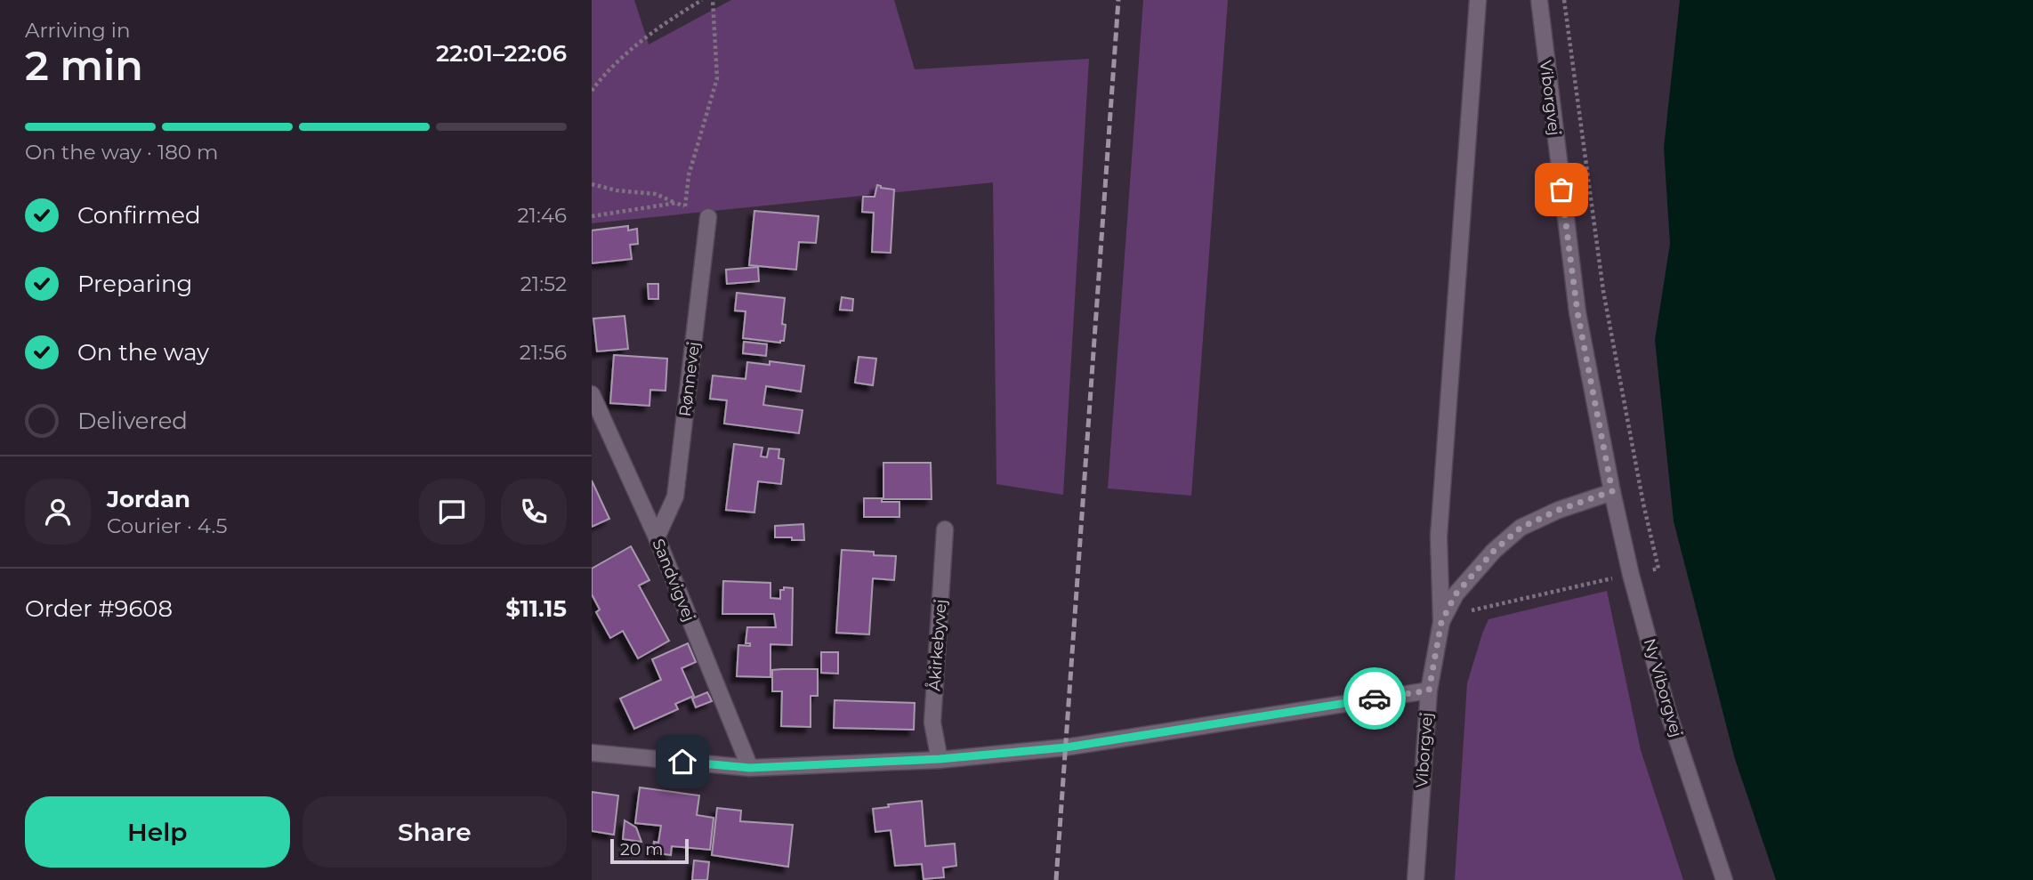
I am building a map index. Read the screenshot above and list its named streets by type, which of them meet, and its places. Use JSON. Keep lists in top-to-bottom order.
{
  "streets": {
    "street": [
      "Viborgvej",
      "Rønnevej",
      "Sandvigvej",
      "Åkirkebyvej",
      "Ny Viborgvej"
    ]
  },
  "crossings": [
    ["Viborgvej", "Ny Viborgvej"],
    ["Rønnevej", "Sandvigvej"]
  ],
  "scale_bar": "20 m",
  "page": {
    "heading": ["2 min", "Arriving in", "22:01–22:06"],
    "panel": [
      "Jordan",
      "Courier · 4.5",
      "Order #9608",
      "$11.15"
    ],
    "bar": "On the way · 180 m",
    "list": [
      ["Confirmed", "21:46"],
      ["Preparing", "21:52"],
      ["On the way", "21:56"],
      "Delivered"
    ],
    "buttons": ["Help", "Share"],
    "scale": "20 m"
  }
}
